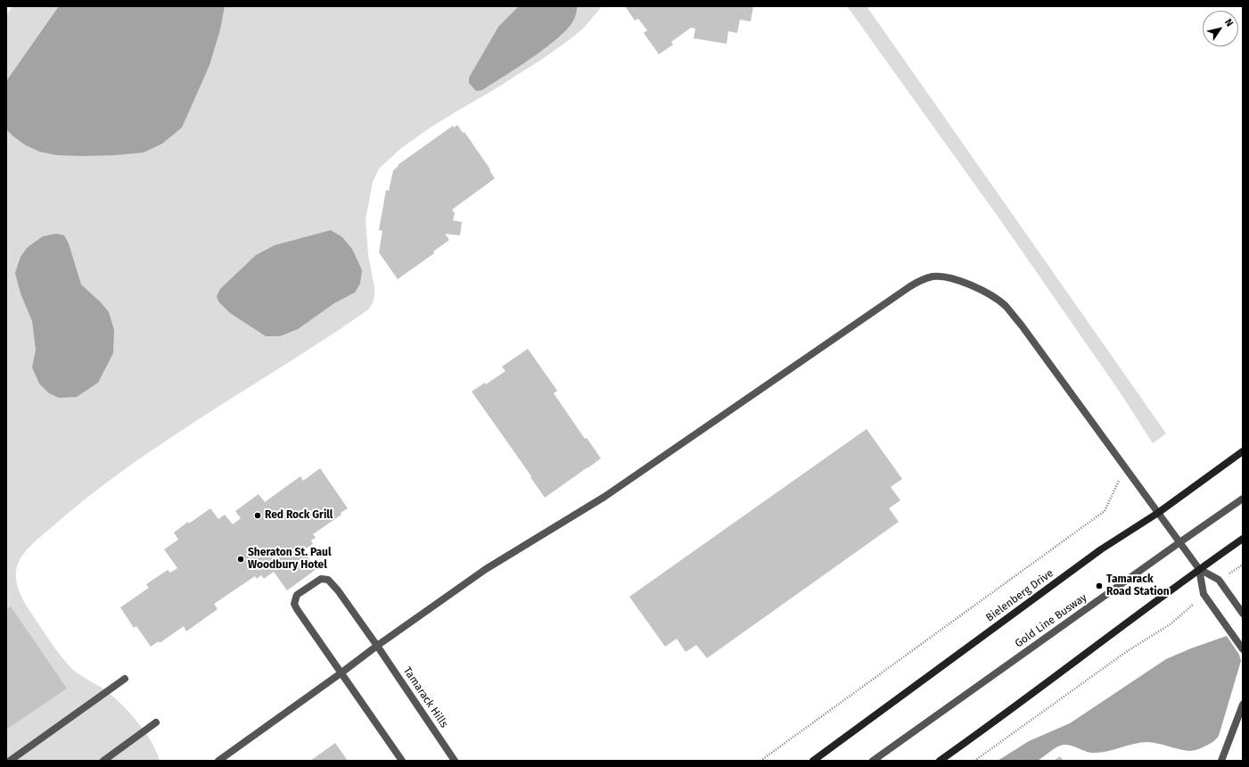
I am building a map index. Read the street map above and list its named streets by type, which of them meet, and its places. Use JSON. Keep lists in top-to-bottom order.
{
  "streets": {
    "street": ["Bielenberg Drive"],
    "lane": ["Gold Line Busway", "Tamarack Hills"]
  },
  "places": ["Red Rock Grill", "Sheraton St. Paul Woodbury Hotel", "Tamarack Road Station"],
  "north": "top right"
}
